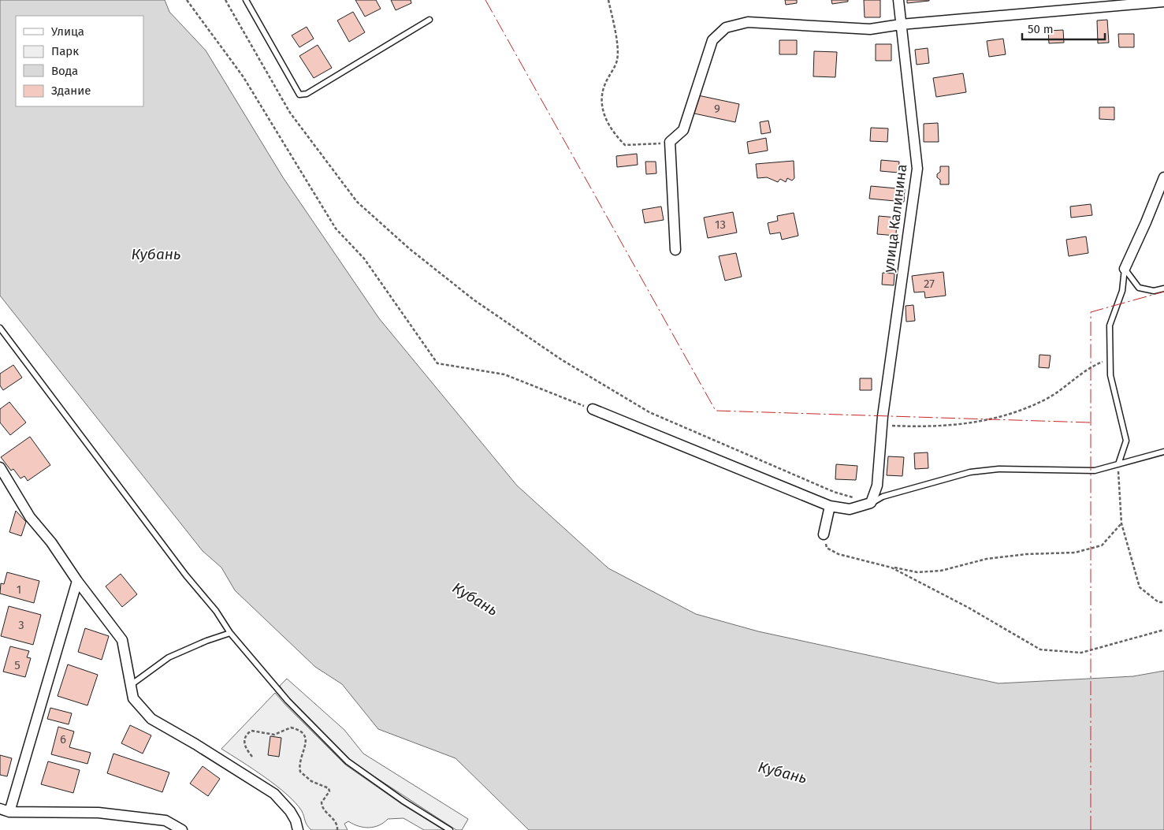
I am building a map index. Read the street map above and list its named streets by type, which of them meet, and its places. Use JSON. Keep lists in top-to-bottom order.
{
  "streets": {
    "street": ["улица Калинина"]
  },
  "water": ["Кубань"],
  "house_numbers": [
    "9",
    "13",
    "27",
    "1",
    "3",
    "5",
    "6"
  ],
  "legend": [
    "Улица",
    "Парк",
    "Вода",
    "Здание"
  ],
  "scale_bar": "50 m"
}
